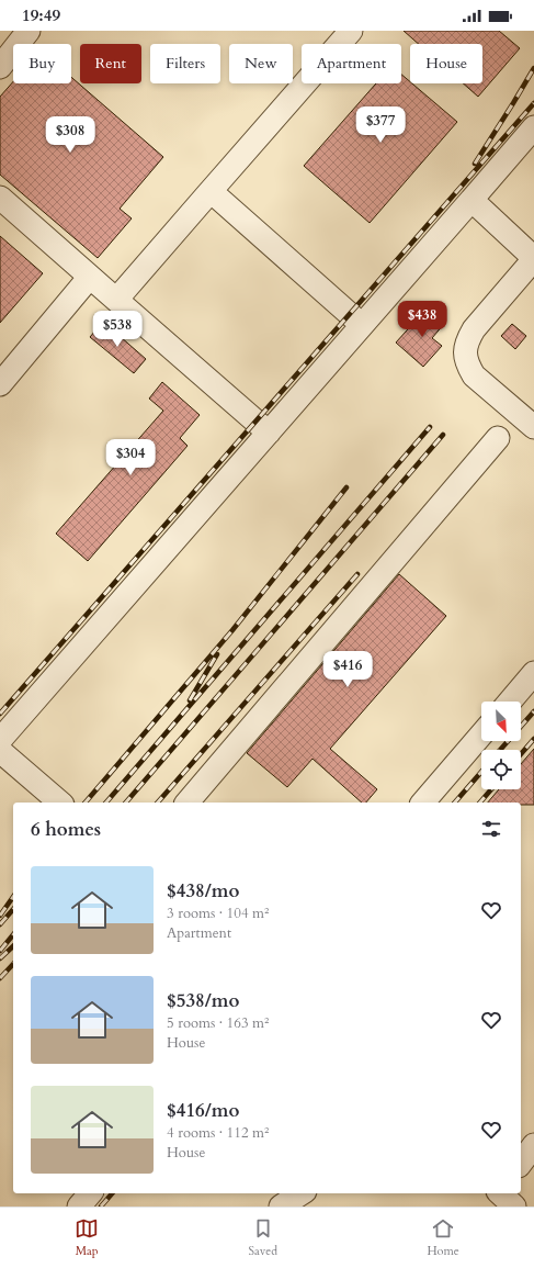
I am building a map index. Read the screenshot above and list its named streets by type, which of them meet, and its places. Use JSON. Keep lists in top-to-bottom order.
{
  "north": "bottom right",
  "page": {
    "status": "19:49",
    "chip": [
      "Buy",
      "Rent",
      "Filters",
      "New",
      "Apartment",
      "House"
    ],
    "price": [
      "$377",
      "$308",
      "$438",
      "$538",
      "$304",
      "$416"
    ],
    "heading": "6 homes",
    "list": [
      {
        "name": "$438/mo",
        "note": "3 rooms · 104 m² · Apartment"
      },
      {
        "name": "$538/mo",
        "note": "5 rooms · 163 m² · House"
      },
      {
        "name": "$416/mo",
        "note": "4 rooms · 112 m² · House"
      }
    ],
    "tabs": ["Map", "Saved", "Home"]
  }
}
